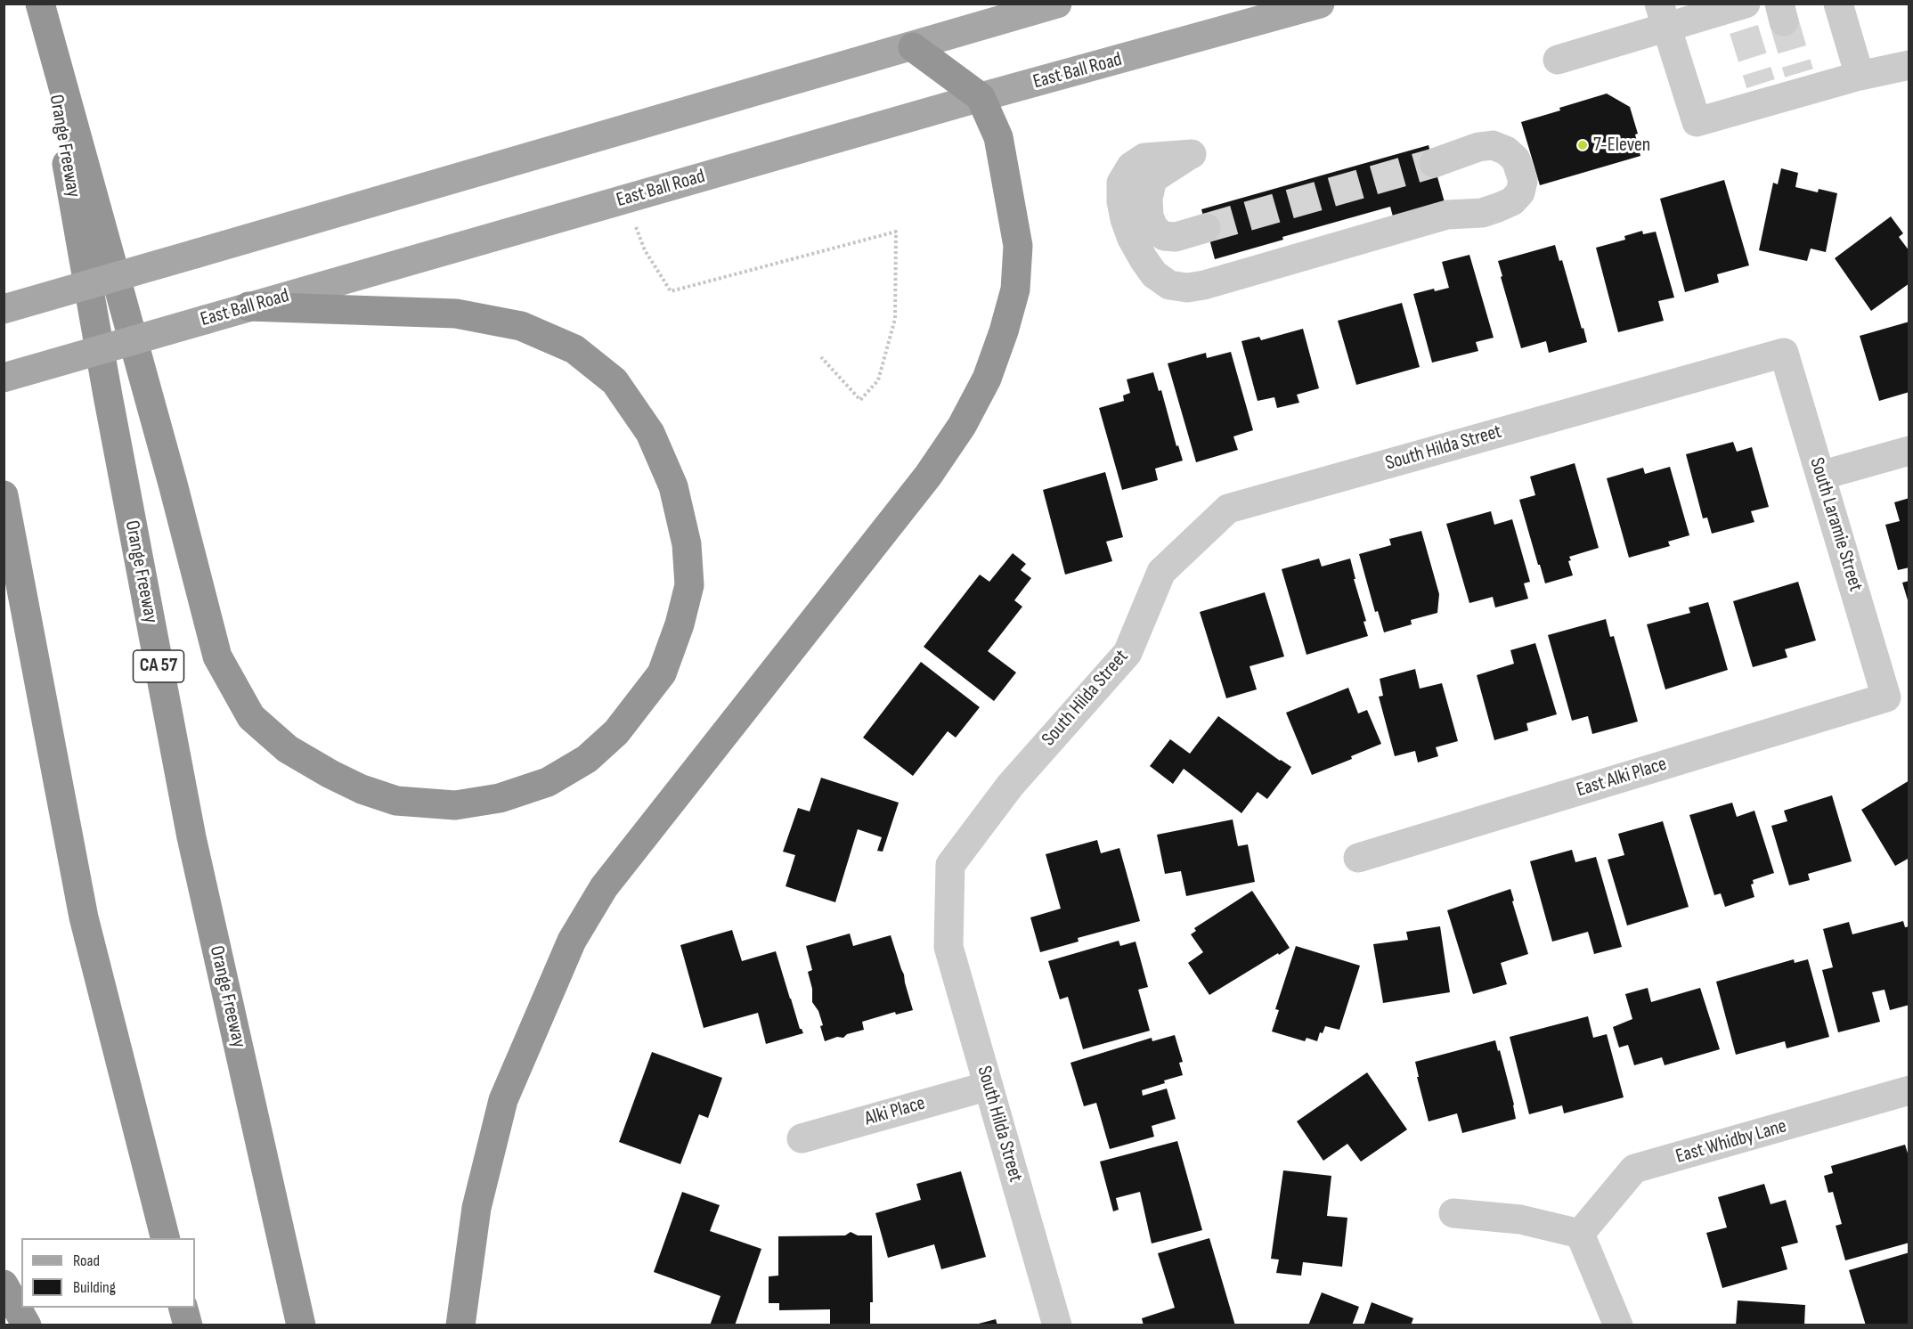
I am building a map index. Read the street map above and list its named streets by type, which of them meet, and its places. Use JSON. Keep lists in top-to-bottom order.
{
  "streets": {
    "highway": ["Orange Freeway", "CA 57"],
    "main road": ["East Ball Road"],
    "street": [
      "South Hilda Street",
      "South Laramie Street",
      "East Alki Place",
      "Alki Place",
      "East Whidby Lane"
    ]
  },
  "crossings": [
    ["South Hilda Street", "South Laramie Street"],
    ["South Hilda Street", "Alki Place"],
    ["South Laramie Street", "East Alki Place"]
  ],
  "places": ["7-Eleven"],
  "legend": ["Road", "Building"]
}
